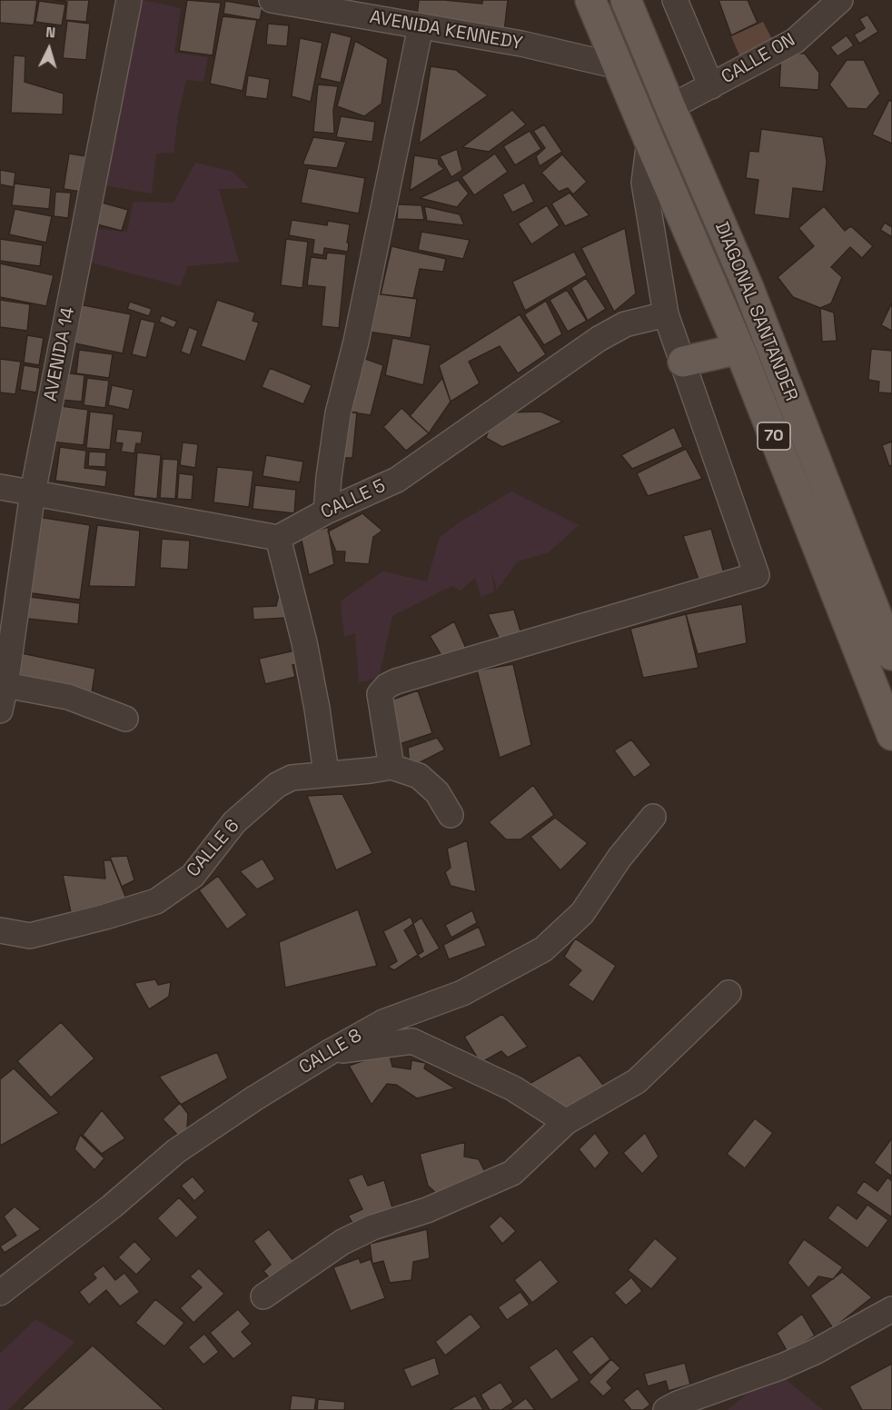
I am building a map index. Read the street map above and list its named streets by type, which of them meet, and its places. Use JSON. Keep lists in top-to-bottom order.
{
  "streets": {
    "main road": ["DIAGONAL SANTANDER", "70"],
    "street": [
      "AVENIDA KENNEDY",
      "CALLE 0N",
      "AVENIDA 14",
      "CALLE 5",
      "CALLE 6",
      "CALLE 8"
    ]
  },
  "crossings": [
    ["AVENIDA KENNEDY", "DIAGONAL SANTANDER"],
    ["CALLE 0N", "DIAGONAL SANTANDER"],
    ["DIAGONAL SANTANDER", "CALLE 5"],
    ["DIAGONAL SANTANDER", "CALLE 6"]
  ],
  "north": "top"
}
